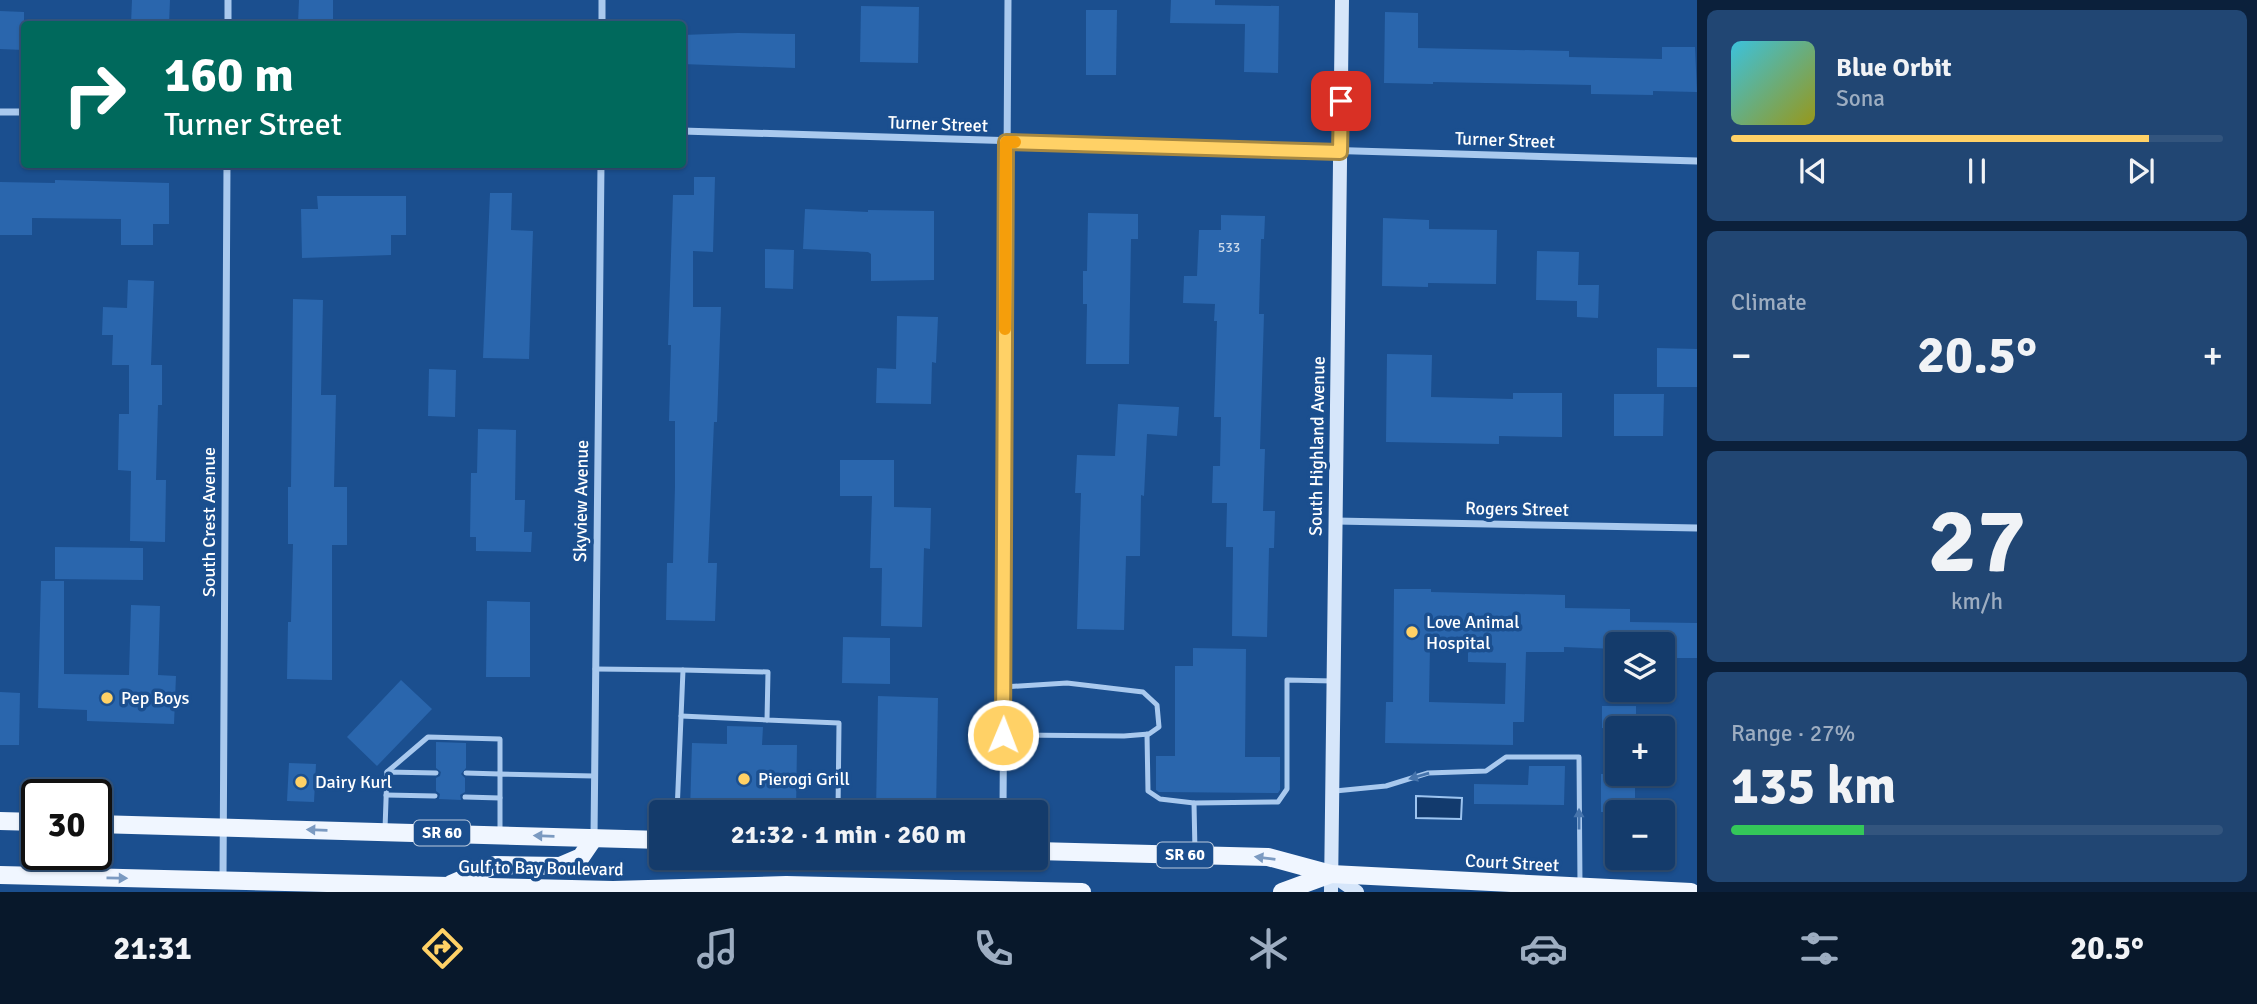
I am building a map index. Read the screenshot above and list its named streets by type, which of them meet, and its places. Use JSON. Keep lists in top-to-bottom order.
{
  "streets": {
    "main road": ["SR 60", "Court Street", "Gulf to Bay Boulevard"],
    "street": [
      "Turner Street",
      "South Highland Avenue",
      "Skyview Avenue",
      "Rogers Street",
      "South Crest Avenue"
    ]
  },
  "crossings": [
    ["Turner Street", "South Highland Avenue"],
    ["South Highland Avenue", "Rogers Street"],
    ["South Highland Avenue", "SR 60"],
    ["South Highland Avenue", "Court Street"],
    ["Skyview Avenue", "Gulf to Bay Boulevard"],
    ["South Crest Avenue", "Gulf to Bay Boulevard"],
    ["SR 60", "Court Street"]
  ],
  "places": [
    "Love Animal Hospital",
    "Pep Boys",
    "Pierogi Grill",
    "Dairy Kurl"
  ],
  "house_numbers": ["533"],
  "page": {
    "turn": ["160 m", "Turner Street"],
    "song": ["Blue Orbit", "Sona"],
    "tile": [
      "Climate",
      ["27", "km/h"],
      ["Range · 27%", "135 km"]
    ],
    "heat": ["−", "20.5°", "+"],
    "map_buttons": ["+", "−"],
    "limit": "30",
    "trip": "21:32 · 1 min · 260 m",
    "tabs": ["21:31", "20.5°"]
  }
}
